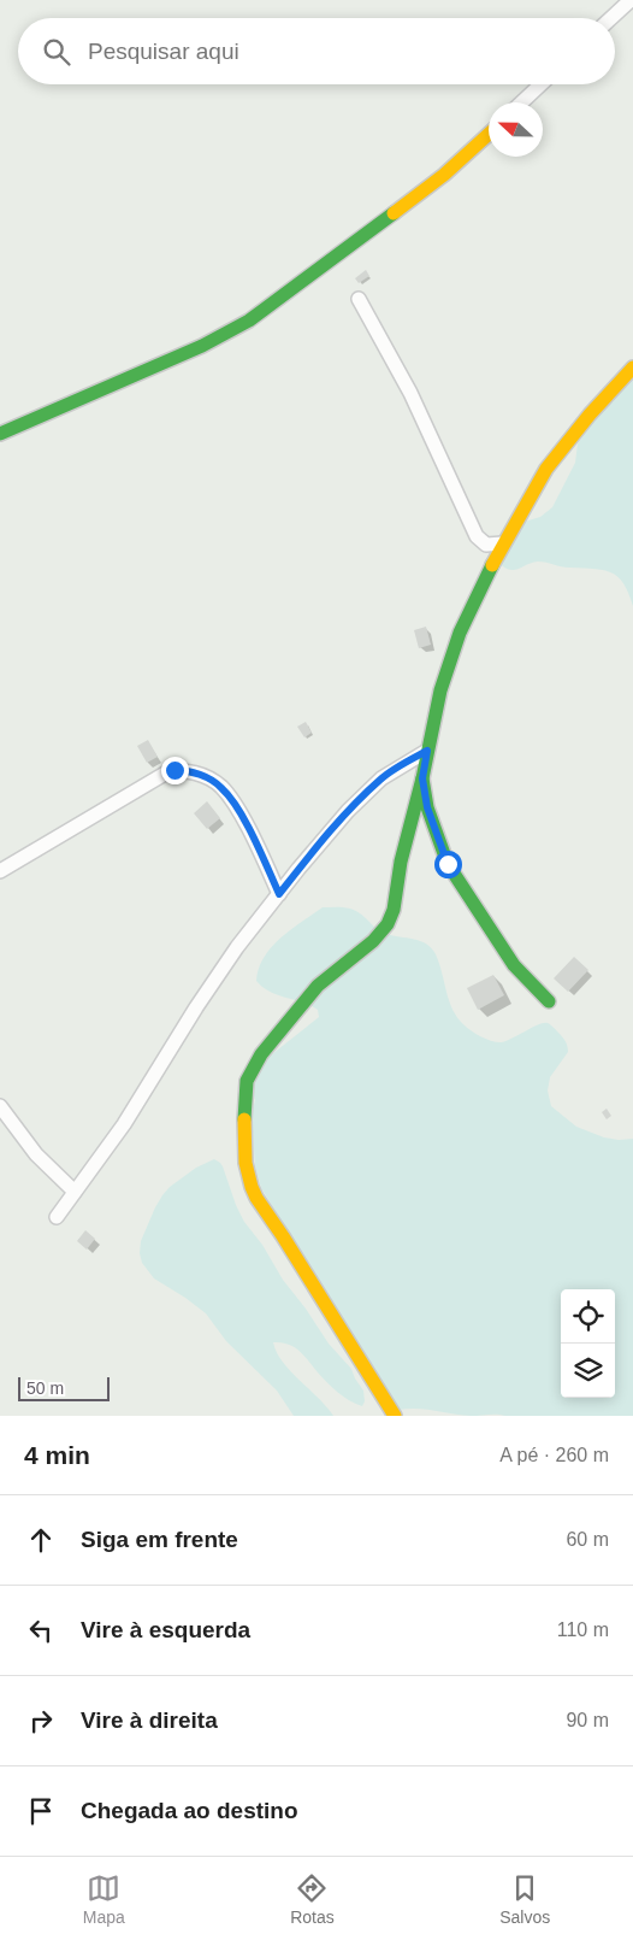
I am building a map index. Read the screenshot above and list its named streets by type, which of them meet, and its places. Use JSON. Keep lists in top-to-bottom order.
{
  "scale_bar": "50 m",
  "north": "left",
  "page": {
    "search": "Pesquisar aqui",
    "scale": "50 m",
    "heading": ["4 min", "A pé · 260 m"],
    "list": [
      ["Siga em frente", "60 m"],
      ["Vire à esquerda", "110 m"],
      ["Vire à direita", "90 m"],
      "Chegada ao destino"
    ],
    "nav": ["Mapa", "Rotas", "Salvos"]
  }
}
